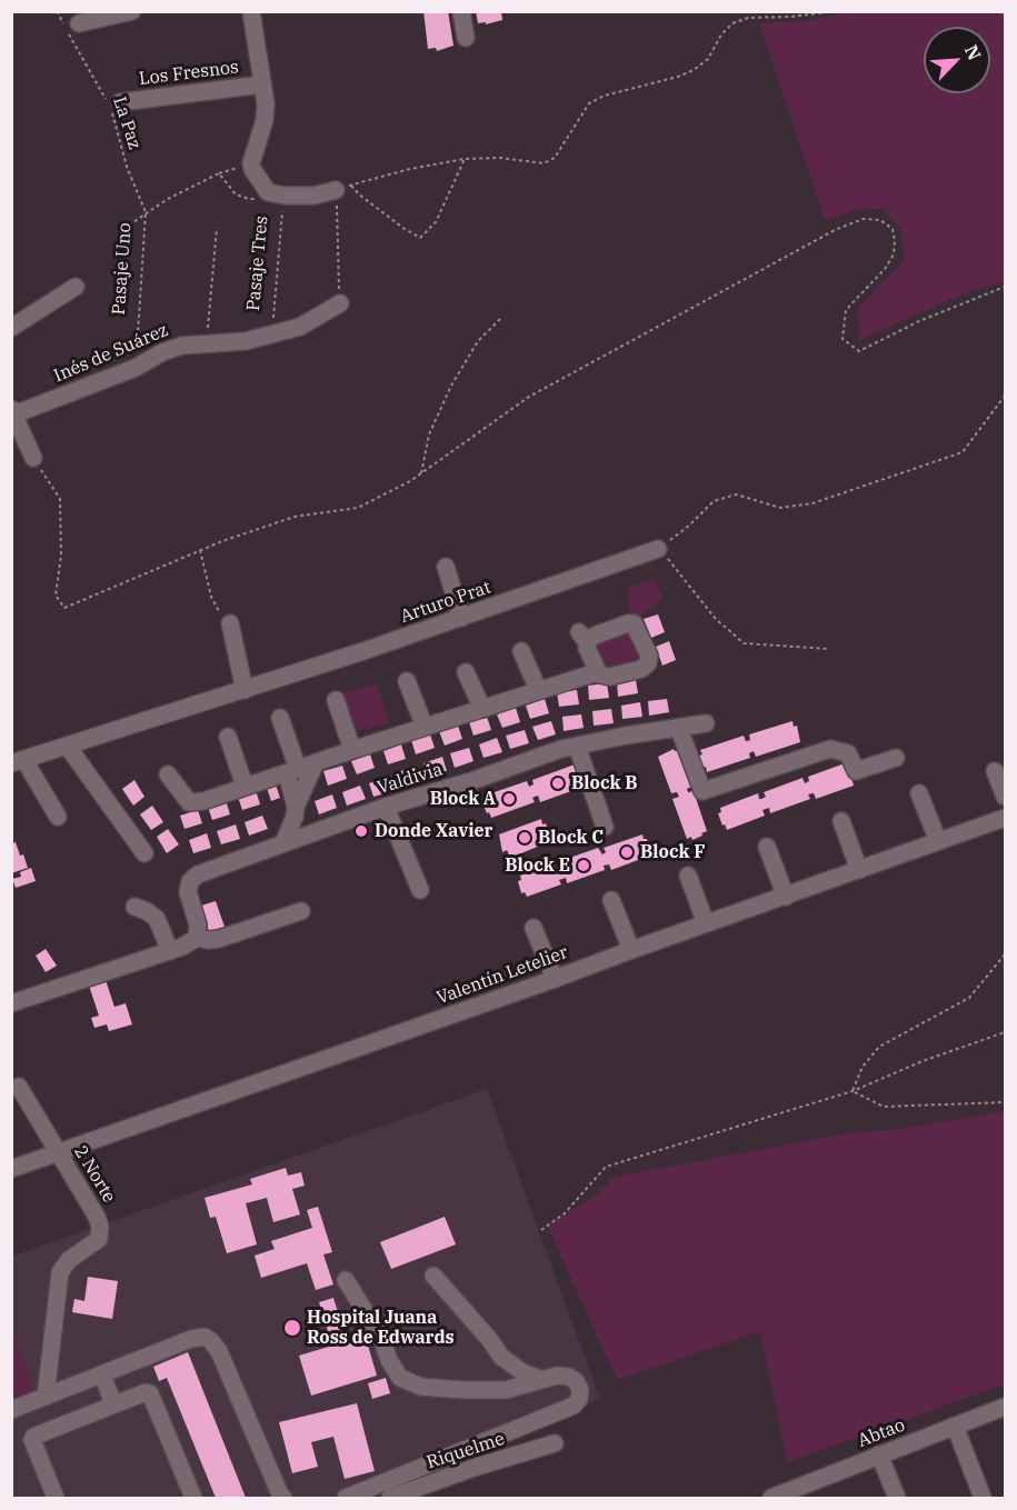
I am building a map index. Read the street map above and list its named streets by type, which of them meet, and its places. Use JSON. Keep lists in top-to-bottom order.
{
  "streets": {
    "street": [
      "Los Fresnos",
      "Inés de Suárez",
      "Arturo Prat",
      "Valdivia",
      "Valentín Letelier",
      "2 Norte",
      "Abtao",
      "Riquelme"
    ],
    "path": ["La Paz", "Pasaje Tres", "Pasaje Uno"]
  },
  "crossings": [
    ["La Paz", "Pasaje Uno"],
    ["Pasaje Tres", "Inés de Suárez"],
    ["Pasaje Uno", "Inés de Suárez"],
    ["Valentín Letelier", "2 Norte"]
  ],
  "places": [
    "Block B",
    "Block A",
    "Donde Xavier",
    "Block C",
    "Block F",
    "Block E",
    "Hospital Juana Ross de Edwards"
  ],
  "north": "top right"
}
